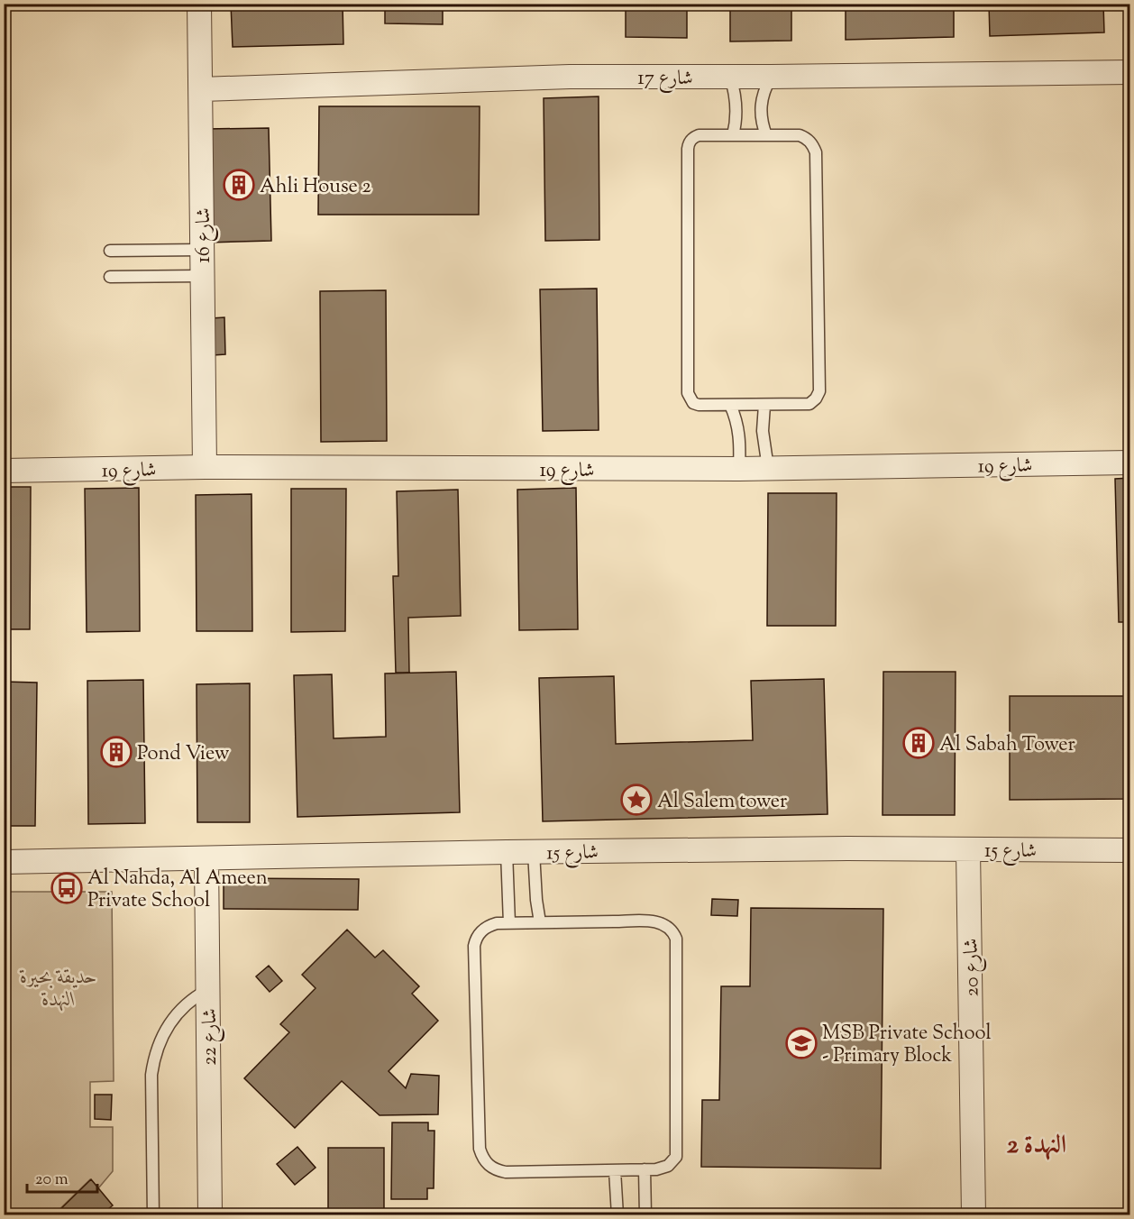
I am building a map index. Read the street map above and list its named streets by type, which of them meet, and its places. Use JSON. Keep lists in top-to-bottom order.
{
  "streets": {
    "street": [
      "شارع 17",
      "شارع 16",
      "شارع 19",
      "شارع 15",
      "شارع 20",
      "شارع 22"
    ]
  },
  "crossings": [
    ["شارع 17", "شارع 16"],
    ["شارع 16", "شارع 19"],
    ["شارع 15", "شارع 20"],
    ["شارع 15", "شارع 22"]
  ],
  "districts": ["النهدة 2"],
  "parks": ["حديقة بحيرة النهدة"],
  "places": {
    "building": ["Ahli House 2", "Al Sabah Tower", "Pond View"],
    "place": ["Al Salem tower"],
    "bus stop": ["Al Nahda, Al Ameen Private School"],
    "school or university": ["MSB Private School - Primary Block"]
  },
  "scale_bar": "20 m"
}
